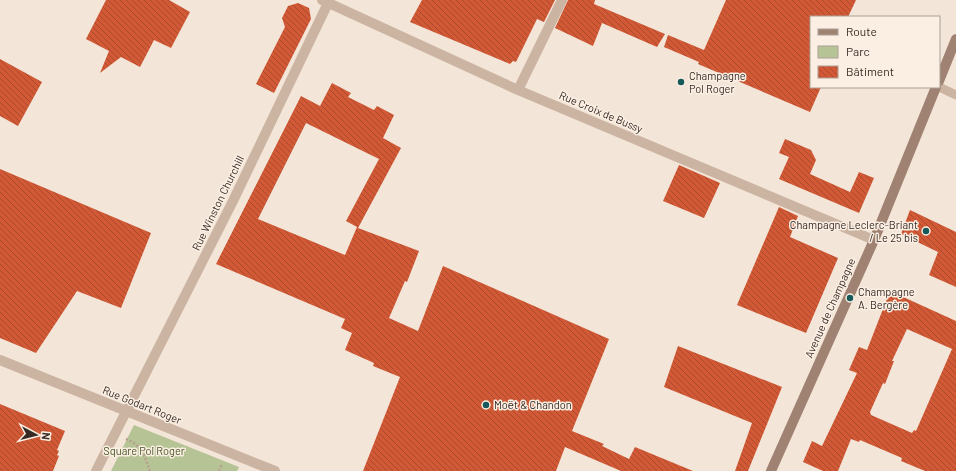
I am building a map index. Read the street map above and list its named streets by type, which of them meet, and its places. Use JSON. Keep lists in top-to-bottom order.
{
  "streets": {
    "main road": ["Avenue de Champagne"],
    "street": ["Rue Croix de Bussy", "Rue Winston Churchill", "Rue Godart Roger"]
  },
  "crossings": [
    ["Rue Croix de Bussy", "Rue Winston Churchill"],
    ["Rue Croix de Bussy", "Avenue de Champagne"],
    ["Rue Winston Churchill", "Rue Godart Roger"]
  ],
  "parks": ["Square Pol Roger"],
  "places": [
    "Champagne Pol Roger",
    "Champagne Leclerc-Briant / Le 25 bis",
    "Champagne A. Bergère",
    "Moёt & Chandon"
  ],
  "legend": ["Route", "Parc", "Bâtiment"],
  "north": "right"
}
